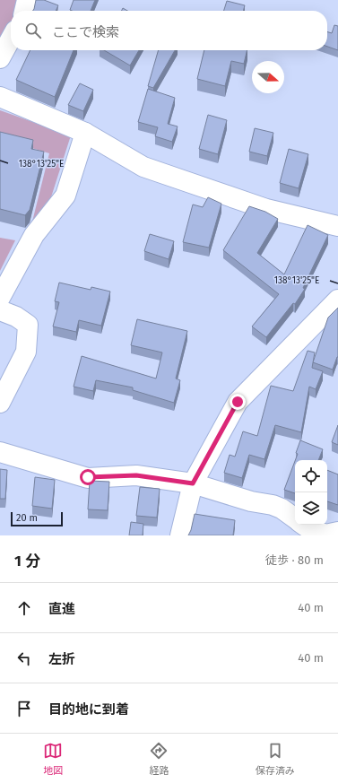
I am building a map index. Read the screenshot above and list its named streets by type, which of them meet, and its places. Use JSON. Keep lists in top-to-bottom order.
{
  "scale_bar": "20 m",
  "north": "right",
  "page": {
    "search": "ここで検索",
    "scale": "20 m",
    "heading": ["1 分", "徒歩 · 80 m"],
    "list": [
      ["直進", "40 m"],
      ["左折", "40 m"],
      "目的地に到着"
    ],
    "nav": ["地図", "経路", "保存済み"]
  },
  "coordinates": ["138°13'25\"E"]
}
